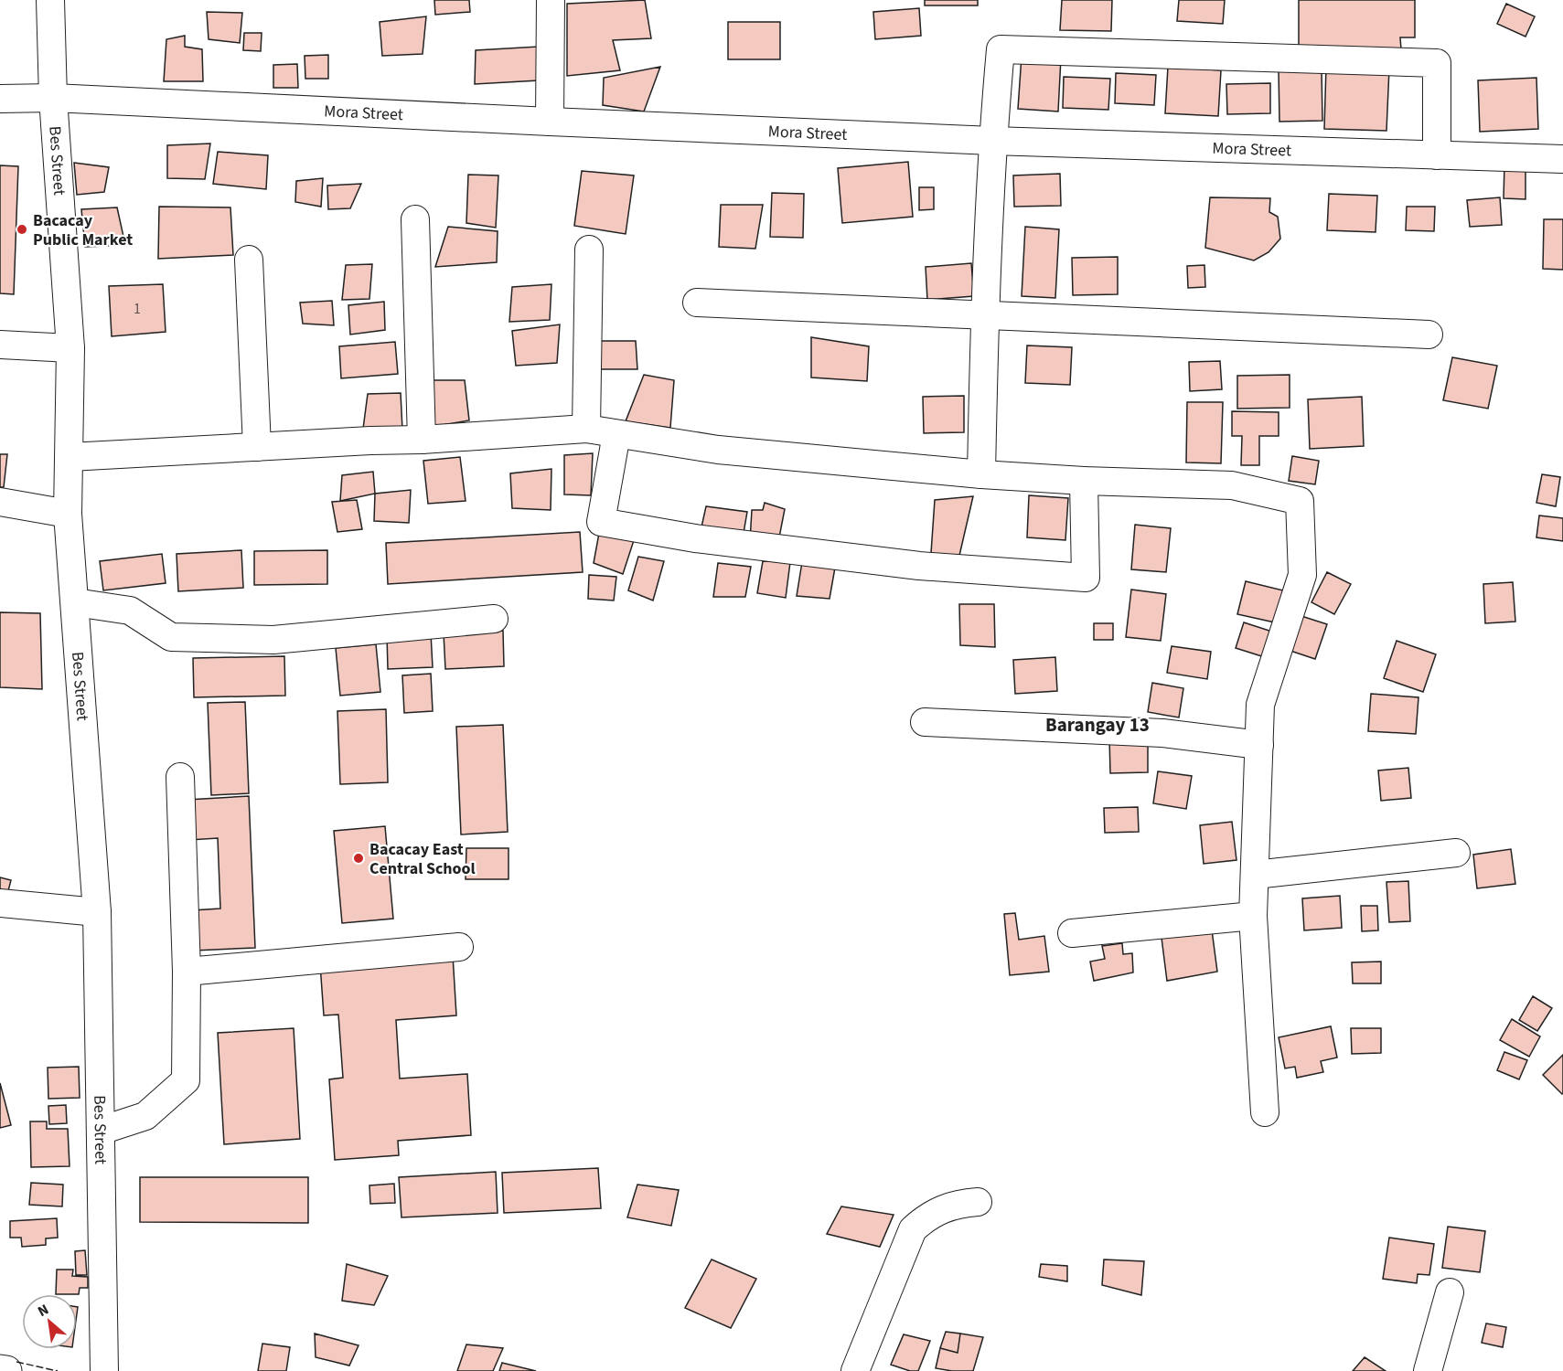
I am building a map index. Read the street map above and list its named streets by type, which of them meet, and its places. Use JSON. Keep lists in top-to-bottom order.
{
  "streets": {
    "street": ["Mora Street", "Bes Street"]
  },
  "crossings": [
    ["Mora Street", "Bes Street"]
  ],
  "districts": ["Barangay 13"],
  "places": ["Bacacay Public Market", "Bacacay East Central School"],
  "house_numbers": ["1"],
  "north": "top left"
}
